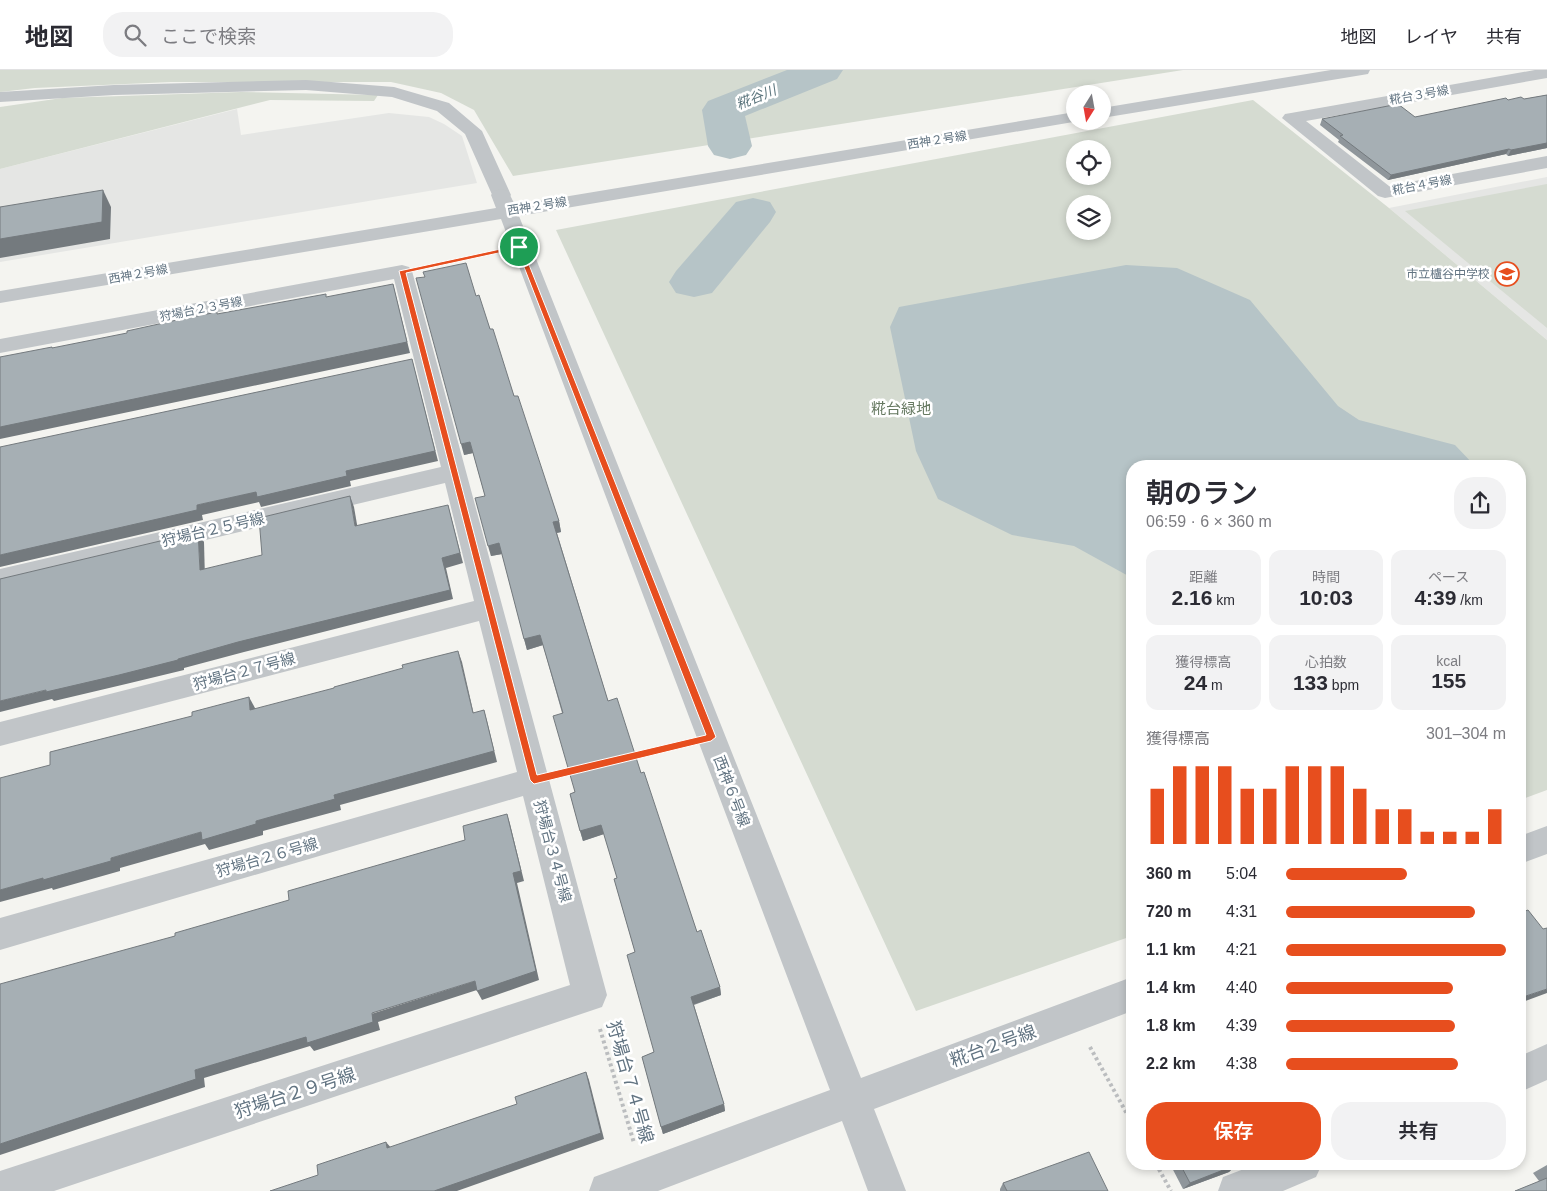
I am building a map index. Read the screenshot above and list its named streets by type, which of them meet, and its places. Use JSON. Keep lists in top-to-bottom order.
{
  "streets": {
    "street": [
      "糀台３号線",
      "西神２号線",
      "糀台４号線",
      "狩場台２３号線",
      "狩場台２５号線",
      "狩場台２７号線",
      "西神６号線",
      "狩場台３４号線",
      "狩場台２６号線",
      "糀台２号線",
      "狩場台２９号線"
    ],
    "path": ["狩場台７４号線"]
  },
  "crossings": [
    ["糀台３号線", "糀台４号線"],
    ["西神２号線", "西神６号線"],
    ["狩場台２３号線", "狩場台３４号線"],
    ["狩場台２５号線", "狩場台３４号線"],
    ["狩場台２７号線", "狩場台３４号線"],
    ["西神６号線", "糀台２号線"],
    ["狩場台３４号線", "狩場台２６号線"],
    ["狩場台３４号線", "狩場台７４号線"],
    ["狩場台３４号線", "狩場台２９号線"],
    ["糀台２号線", "狩場台７４号線"],
    ["狩場台７４号線", "狩場台２９号線"]
  ],
  "water": ["糀谷川"],
  "parks": ["糀台緑地"],
  "places": {
    "school or university": ["市立櫨谷中学校"]
  },
  "north": "bottom",
  "page": {
    "header": "地図",
    "search": "ここで検索",
    "nav": ["地図", "レイヤ", "共有"],
    "heading": ["朝のラン", "06:59 · 6 × 360 m"],
    "stats": [
      ["距離", "2.16 km"],
      ["時間", "10:03"],
      ["ペース", "4:39 /km"],
      ["獲得標高", "24 m"],
      ["心拍数", "133 bpm"],
      ["kcal", "155"]
    ],
    "chart": ["獲得標高", "301–304 m"],
    "list": [
      {
        "name": "360 m",
        "note": "5:04"
      },
      {
        "name": "720 m",
        "note": "4:31"
      },
      {
        "name": "1.1 km",
        "note": "4:21"
      },
      {
        "name": "1.4 km",
        "note": "4:40"
      },
      {
        "name": "1.8 km",
        "note": "4:39"
      },
      {
        "name": "2.2 km",
        "note": "4:38"
      }
    ],
    "buttons": ["保存", "共有"]
  }
}
